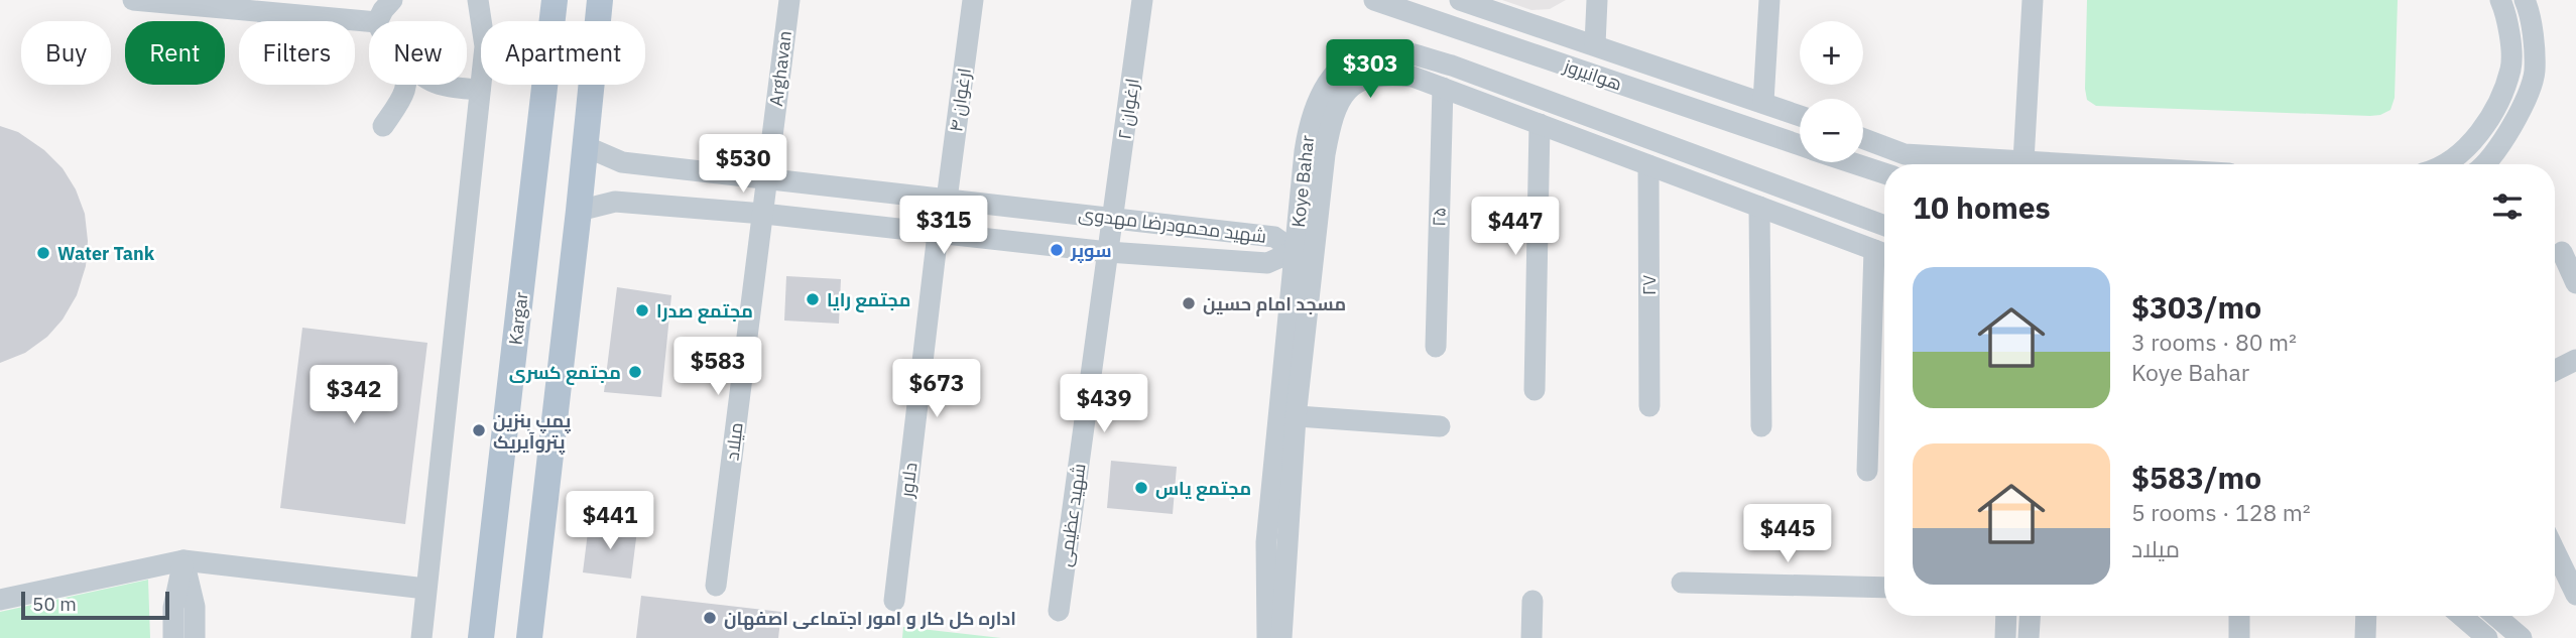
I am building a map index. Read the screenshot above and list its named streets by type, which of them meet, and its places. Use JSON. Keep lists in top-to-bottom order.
{
  "streets": {
    "main road": ["Kargar"],
    "street": [
      "Arghavan",
      "هوانیروز",
      "ارغوان ۴",
      "ارغوان ۲",
      "Koye Bahar",
      "۲۵",
      "شهید محمودرضا مهدوی",
      "۲۷",
      "میلاد",
      "دلاور",
      "شهید عظیمی"
    ]
  },
  "crossings": [
    ["Arghavan", "شهید محمودرضا مهدوی"],
    ["Arghavan", "میلاد"],
    ["ارغوان ۴", "شهید محمودرضا مهدوی"],
    ["ارغوان ۲", "شهید محمودرضا مهدوی"],
    ["ارغوان ۲", "شهید عظیمی"],
    ["Koye Bahar", "۲۵"],
    ["Koye Bahar", "شهید محمودرضا مهدوی"],
    ["Koye Bahar", "۲۷"],
    ["شهید محمودرضا مهدوی", "میلاد"],
    ["شهید محمودرضا مهدوی", "دلاور"],
    ["شهید محمودرضا مهدوی", "شهید عظیمی"]
  ],
  "places": [
    "سوپر",
    "Water Tank",
    "مجتمع رایا",
    "مسجد امام حسین",
    "مجتمع صدرا",
    "مجتمع کسری",
    "پمپ بنزین پتروآیریک",
    "مجتمع یاس",
    "اداره کل کار و امور اجتماعی اصفهان"
  ],
  "scale_bar": "50 m",
  "page": {
    "map_buttons": ["+", "−"],
    "chip": [
      "Buy",
      "Rent",
      "Filters",
      "New",
      "Apartment"
    ],
    "price": [
      "$303",
      "$530",
      "$315",
      "$447",
      "$583",
      "$673",
      "$342",
      "$439",
      "$441",
      "$445"
    ],
    "heading": "10 homes",
    "list": [
      {
        "name": "$303/mo",
        "note": "3 rooms · 80 m² · Koye Bahar"
      },
      {
        "name": "$583/mo",
        "note": "5 rooms · 128 m² · میلاد"
      }
    ],
    "scale": "50 m"
  }
}
